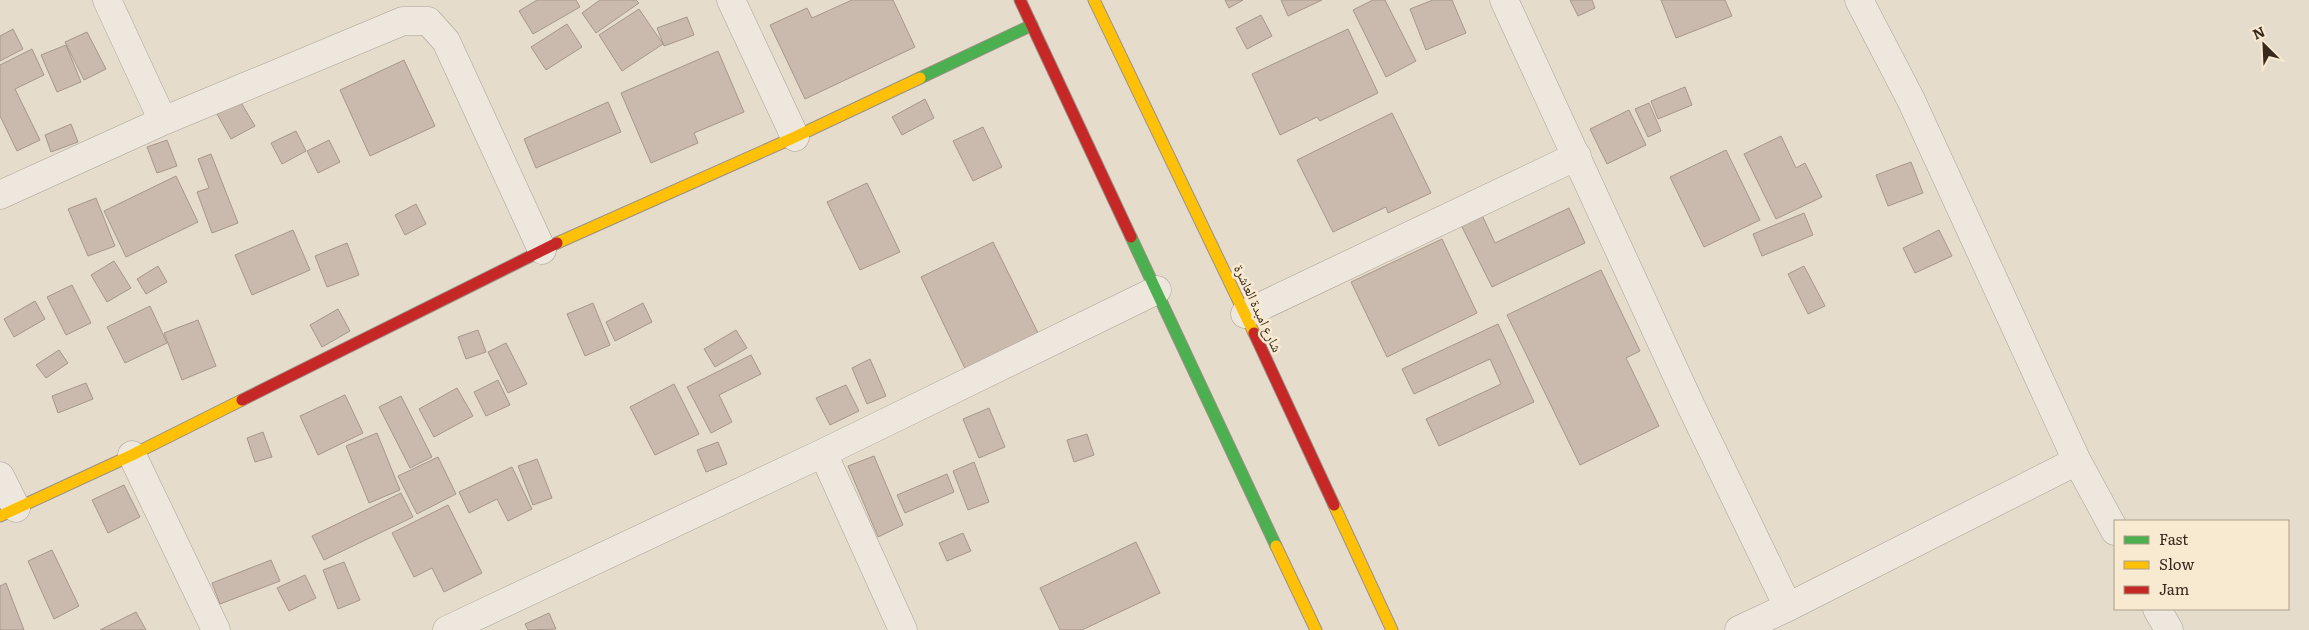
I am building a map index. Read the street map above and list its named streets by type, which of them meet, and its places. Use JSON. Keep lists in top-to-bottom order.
{
  "streets": {
    "main road": ["شارع امبدة العاشرة"]
  },
  "legend": ["Fast", "Slow", "Jam"],
  "north": "top left"
}
